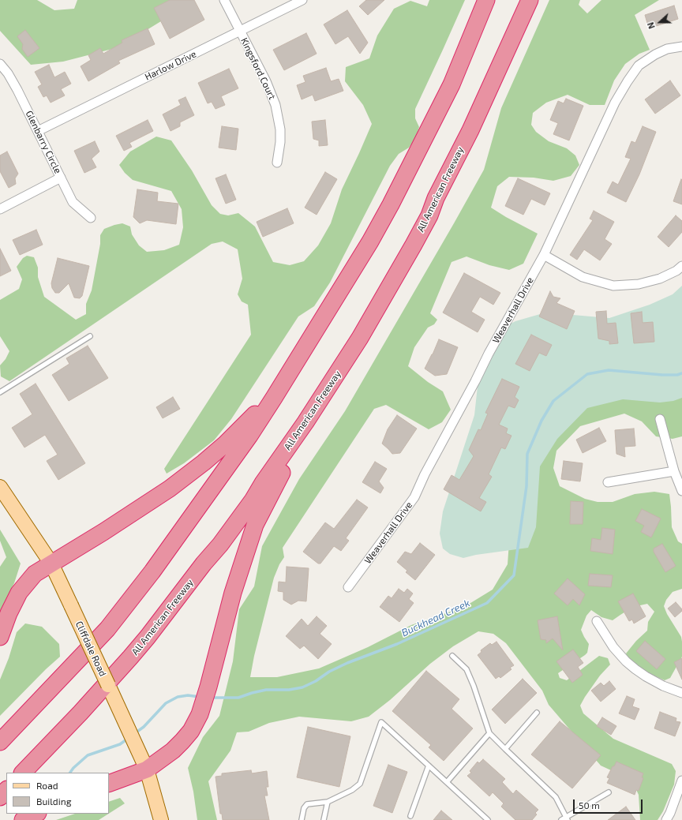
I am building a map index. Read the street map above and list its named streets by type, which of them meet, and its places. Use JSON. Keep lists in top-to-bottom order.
{
  "streets": {
    "highway": ["All American Freeway"],
    "main road": ["Cliffdale Road"],
    "street": [
      "Harlow Drive",
      "Kingsford Court",
      "Glenbarry Circle",
      "Weaverhall Drive"
    ]
  },
  "crossings": [
    ["Harlow Drive", "Kingsford Court"],
    ["Harlow Drive", "Glenbarry Circle"]
  ],
  "water": ["Buckhead Creek"],
  "legend": ["Road", "Building"],
  "scale_bar": "50 m",
  "north": "left"
}
